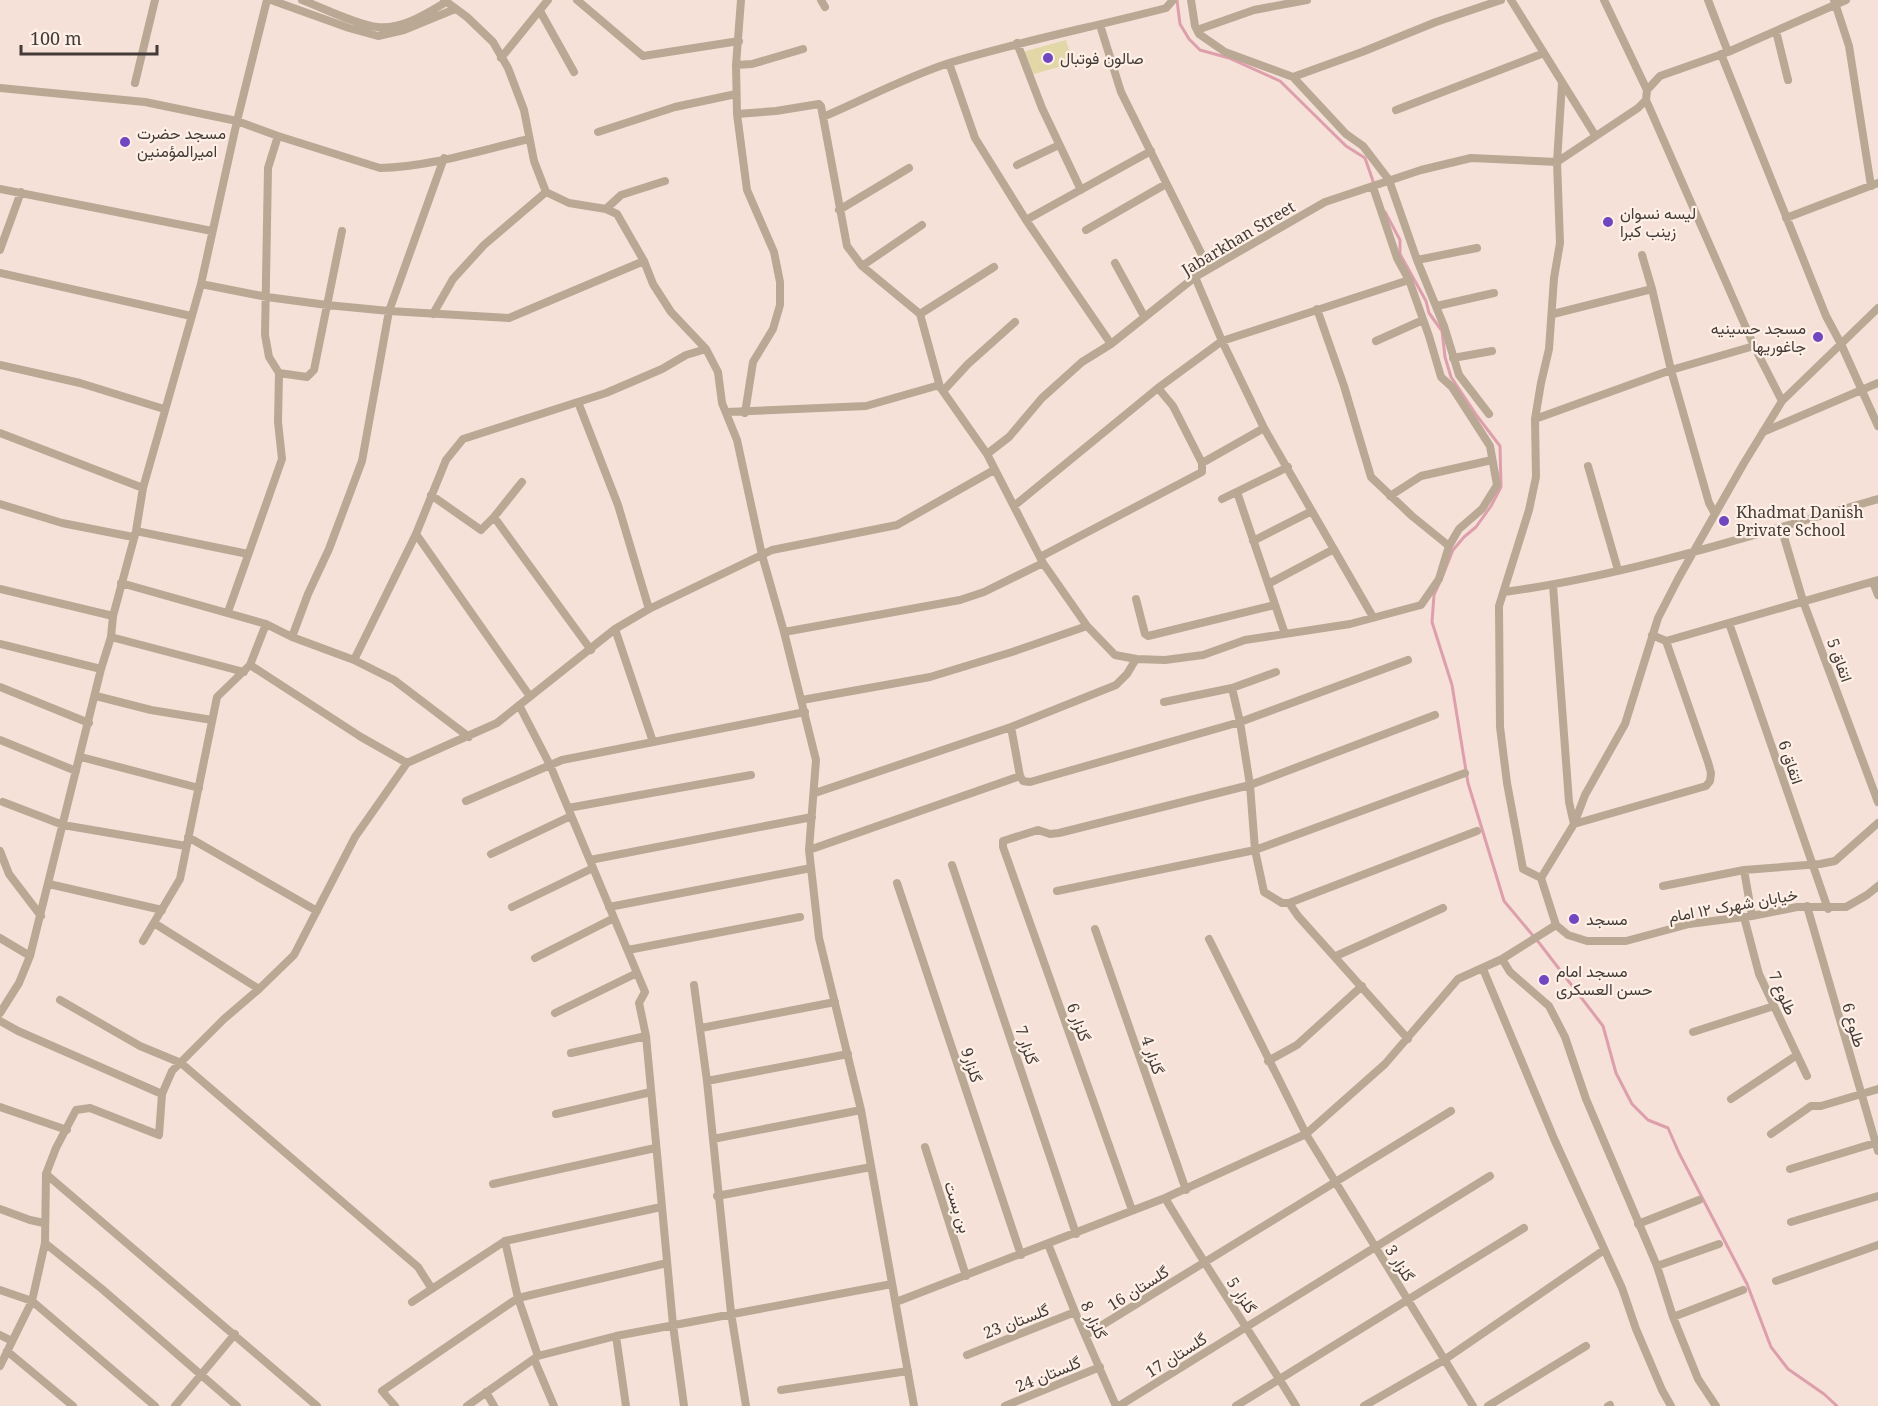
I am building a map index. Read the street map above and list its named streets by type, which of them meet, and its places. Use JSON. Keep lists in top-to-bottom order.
{
  "streets": {
    "street": [
      "Jabarkhan Street",
      "اتفاق 5",
      "اتفاق 6",
      "خیابان شهرک ۱۲ امام",
      "طلوع 7",
      "گلزار 6",
      "طلوع 6",
      "گلزار 7",
      "گلزار 4",
      "گلزار9",
      "بن بست",
      "گلزار 3",
      "گلستان 16",
      "گلزار 5",
      "گلزار 8",
      "گلستان 23",
      "گلستان 17",
      "گلستان 24"
    ]
  },
  "crossings": [
    ["اتفاق 6", "خیابان شهرک ۱۲ امام"],
    ["خیابان شهرک ۱۲ امام", "طلوع 7"],
    ["خیابان شهرک ۱۲ امام", "طلوع 6"],
    ["گلزار 3", "گلستان 16"],
    ["گلزار 3", "گلستان 17"],
    ["گلستان 16", "گلزار 5"],
    ["گلستان 16", "گلزار 8"],
    ["گلزار 5", "گلستان 17"],
    ["گلزار 8", "گلستان 23"],
    ["گلزار 8", "گلستان 17"],
    ["گلزار 8", "گلستان 24"]
  ],
  "places": [
    "صالون فوتبال",
    "مسجد حضرت امیرالمؤمنین",
    "لیسه نسوان زینب کبرا",
    "مسجد حسینیه جاغوریها",
    "Khadmat Danish Private School",
    "مسجد",
    "مسجد امام حسن العسکری"
  ],
  "scale_bar": "100 m"
}
